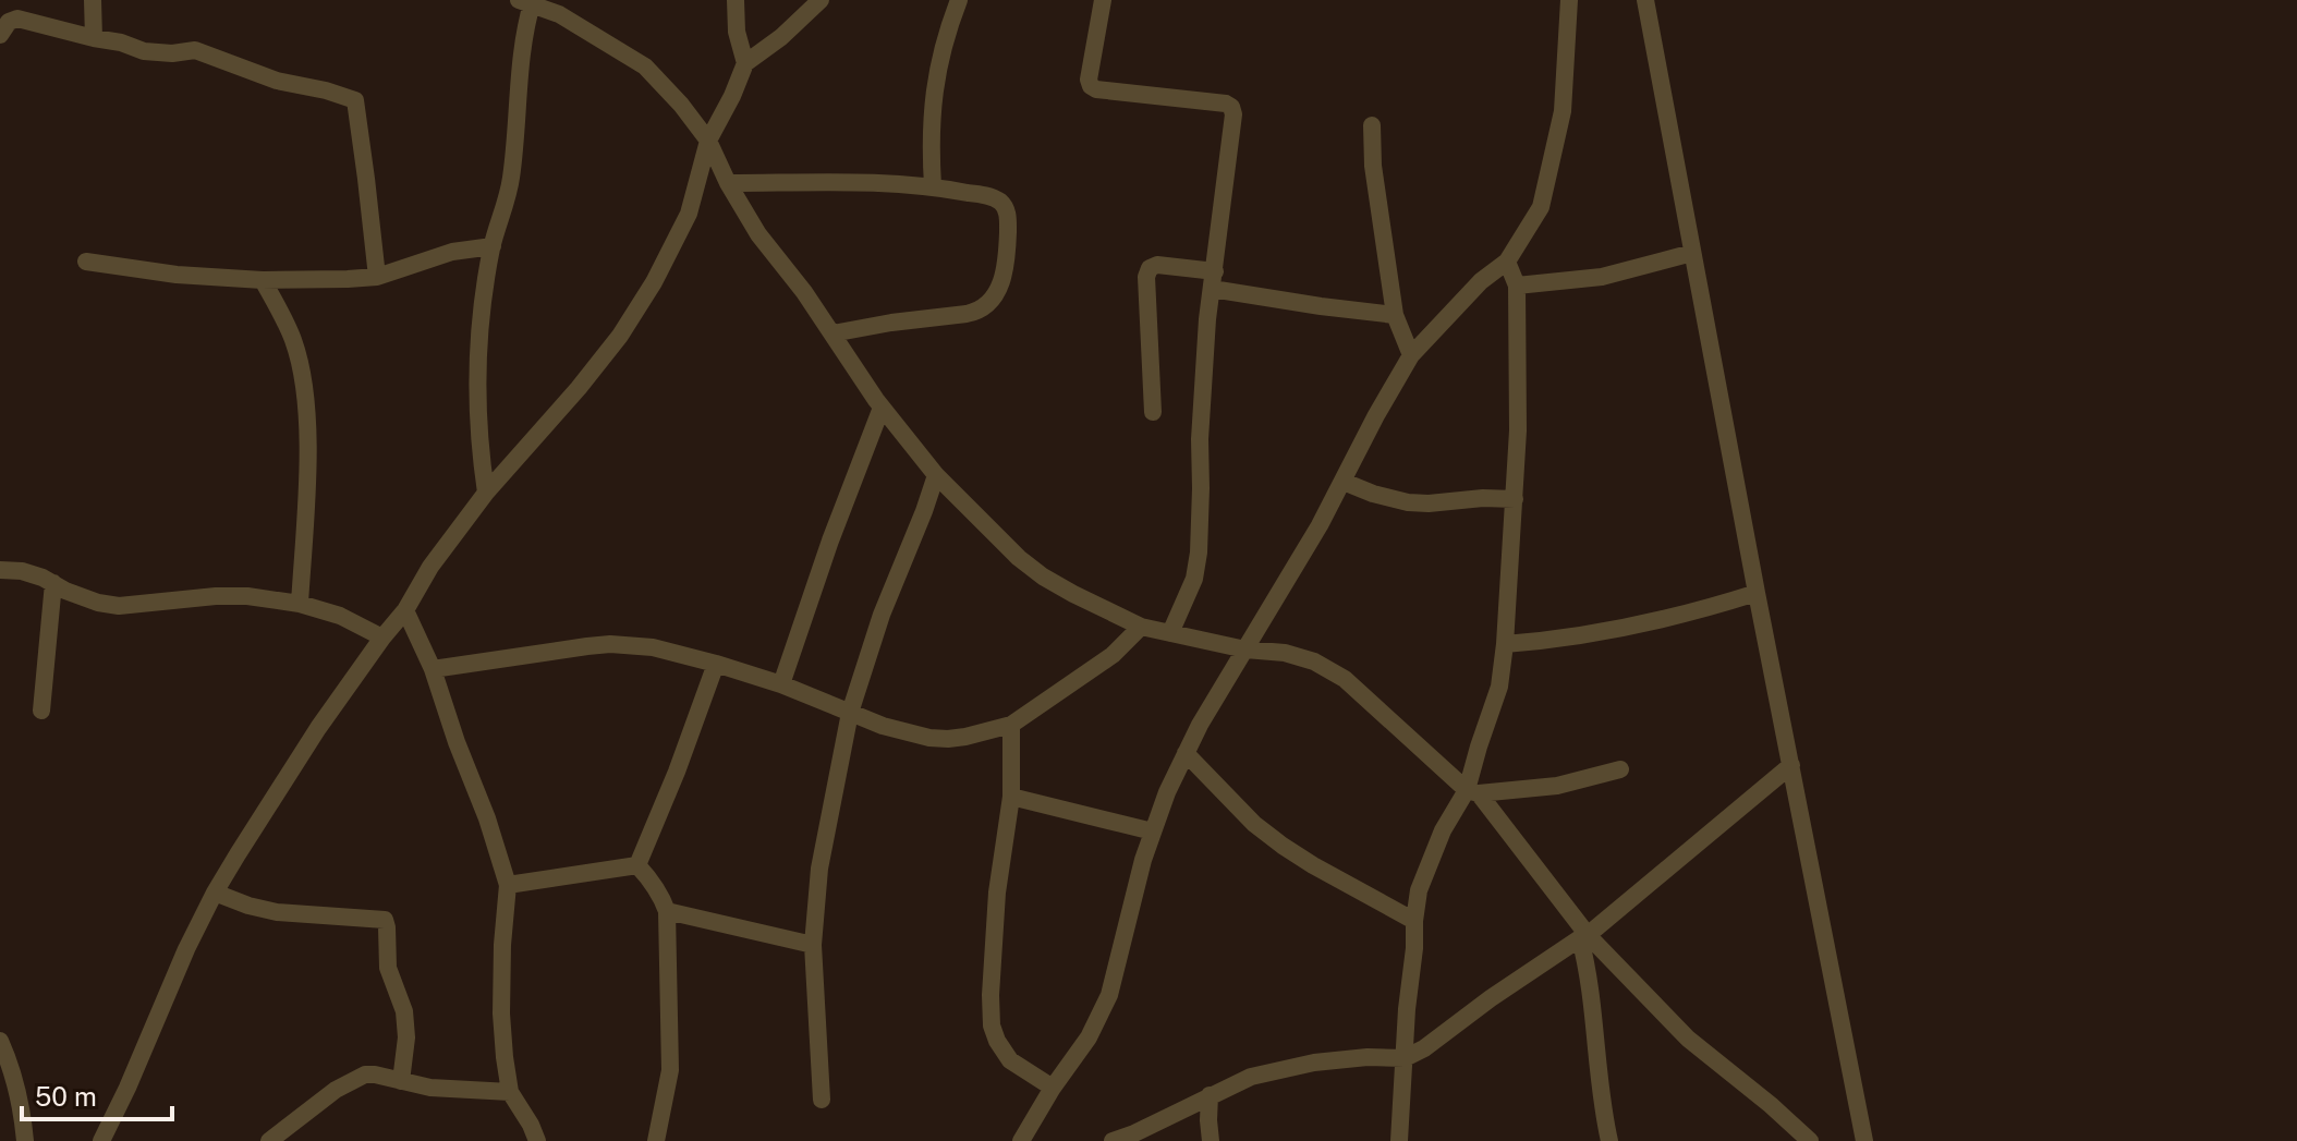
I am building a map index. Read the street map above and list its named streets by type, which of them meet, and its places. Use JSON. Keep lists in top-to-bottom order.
{
  "scale_bar": "50 m"
}
